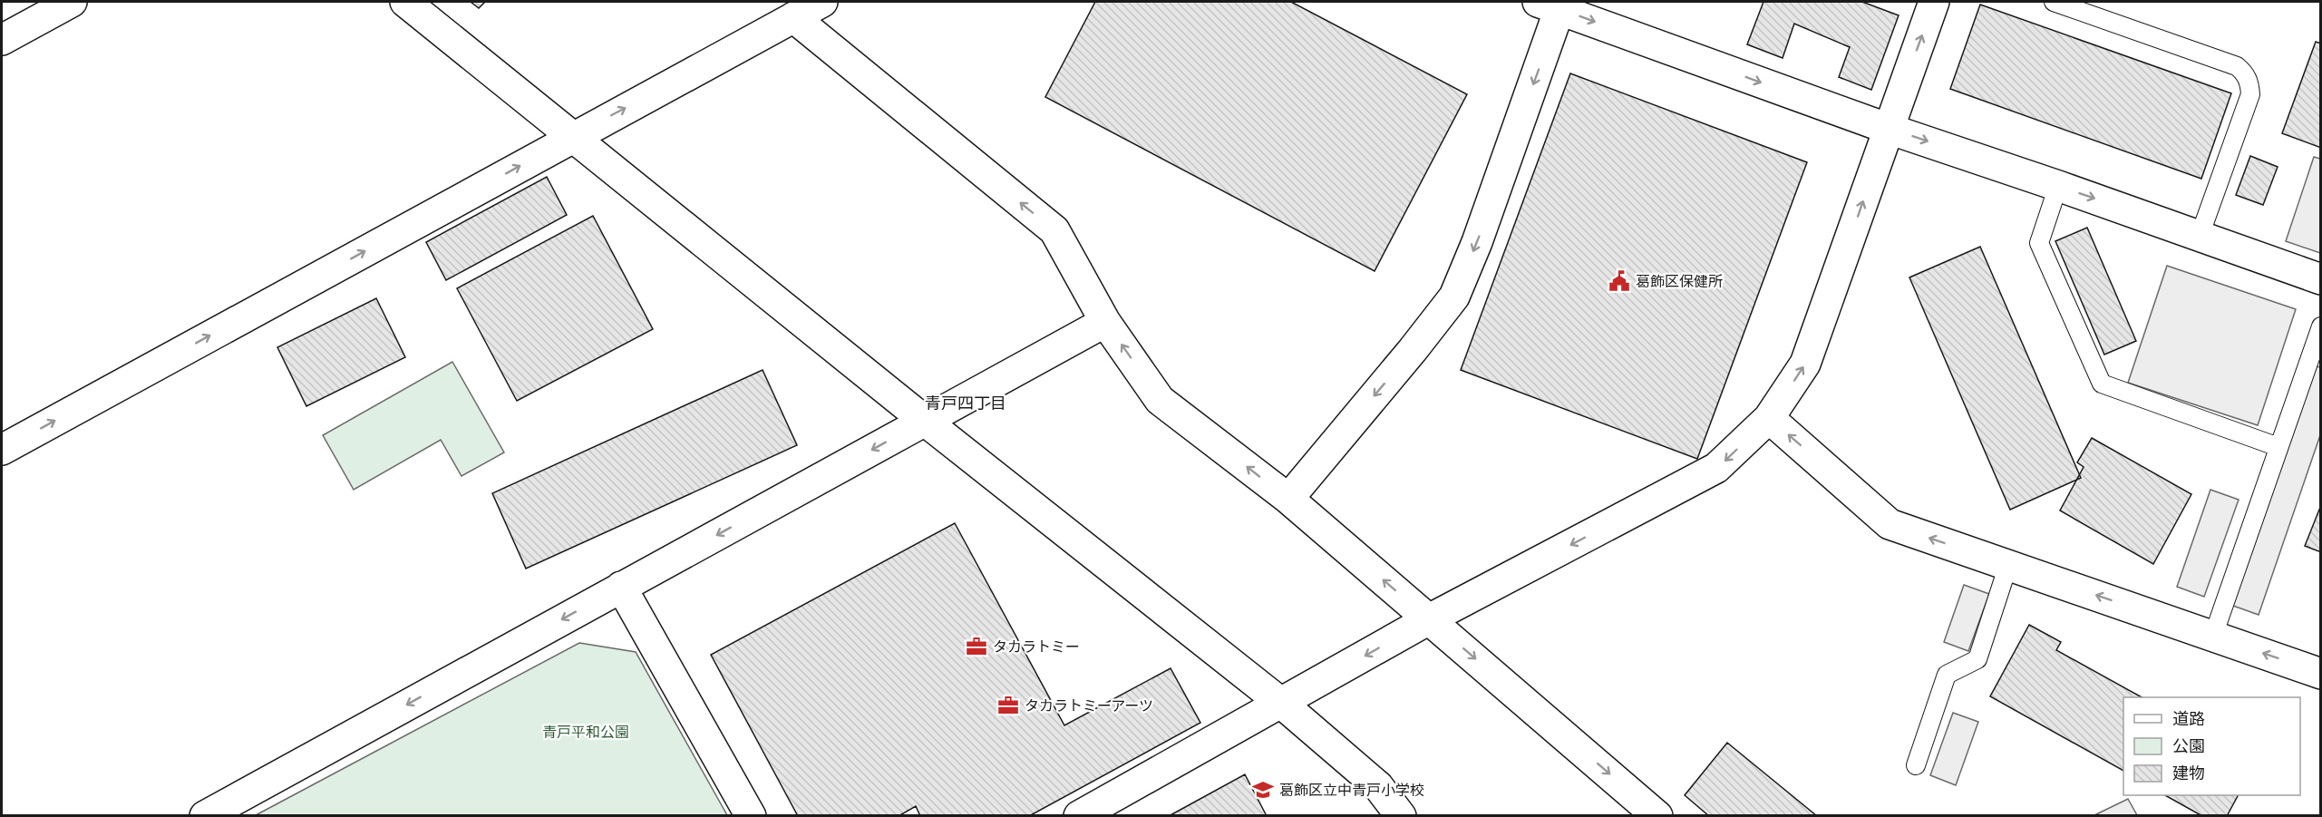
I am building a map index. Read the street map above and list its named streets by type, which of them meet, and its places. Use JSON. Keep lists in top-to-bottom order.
{
  "districts": ["青戸四丁目"],
  "parks": ["青戸平和公園"],
  "places": {
    "public building": ["葛飾区保健所"],
    "office": ["タカラトミー", "タカラトミーアーツ"],
    "school or university": ["葛飾区立中青戸小学校"]
  },
  "legend": ["道路", "公園", "建物"]
}
